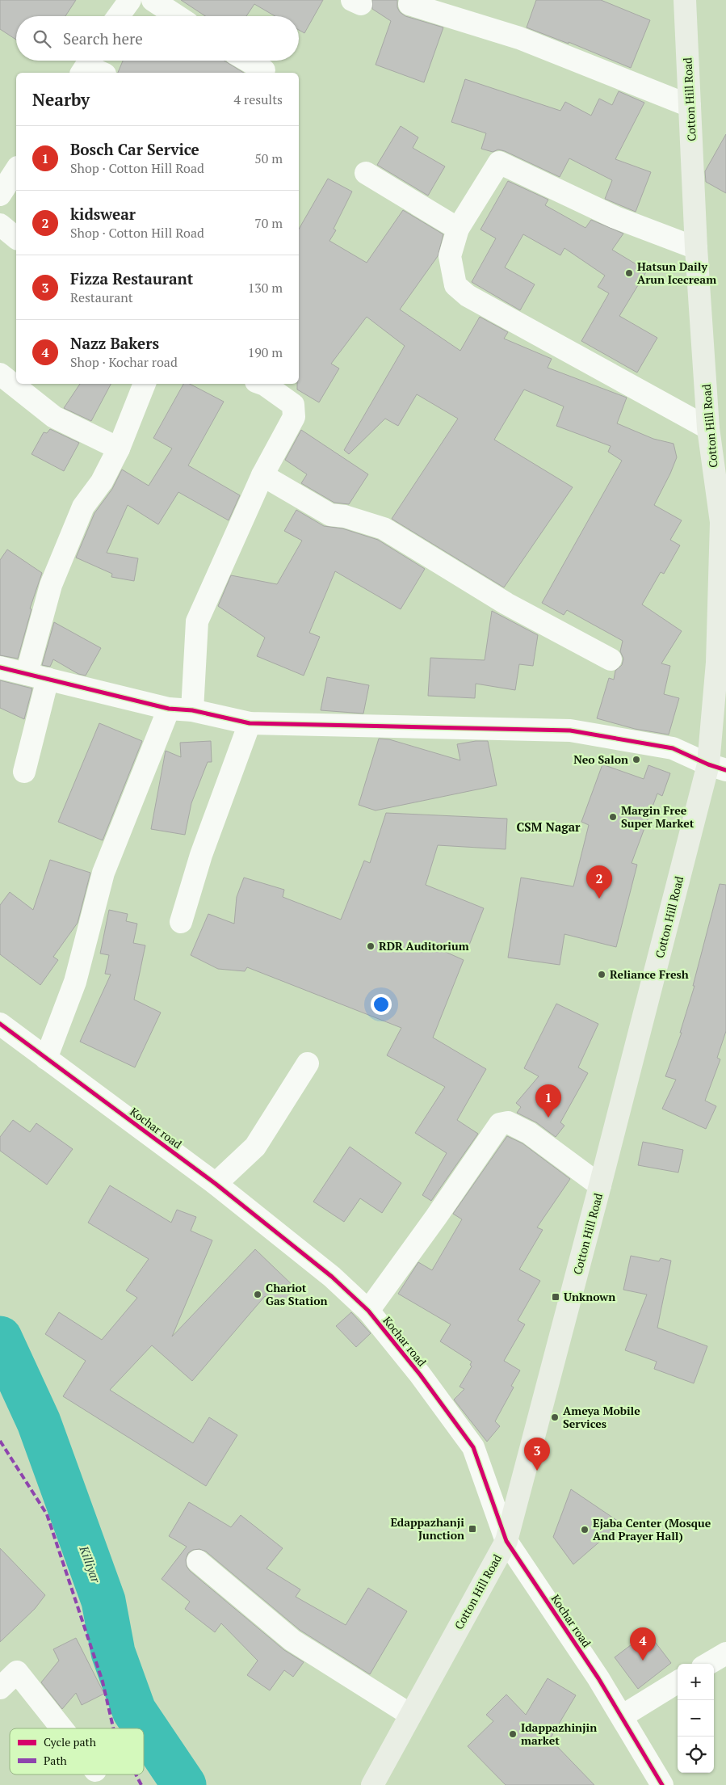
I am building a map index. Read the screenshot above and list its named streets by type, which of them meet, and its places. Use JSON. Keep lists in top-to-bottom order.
{
  "streets": {
    "main road": ["Cotton Hill Road"],
    "street": ["Kochar road"]
  },
  "crossings": [
    ["Cotton Hill Road", "Kochar road"]
  ],
  "districts": ["CSM Nagar"],
  "water": ["Killiyar"],
  "places": {
    "other": [
      "Hatsun Daily Arun Icecream",
      "Neo Salon",
      "Margin Free Super Market",
      "RDR Auditorium",
      "Reliance Fresh",
      "Chariot Gas Station",
      "Ameya Mobile Services",
      "Ejaba Center (Mosque And Prayer Hall)",
      "Idappazhinjin market"
    ],
    "transit": ["Unknown", "Edappazhanji Junction"]
  },
  "legend": ["Cycle path", "Path"],
  "page": {
    "search": "Search here",
    "heading": ["Nearby", "4 results"],
    "list": [
      {
        "mark": "1",
        "name": "Bosch Car Service",
        "note": "Shop · Cotton Hill Road",
        "value": "50 m"
      },
      {
        "mark": "2",
        "name": "kidswear",
        "note": "Shop · Cotton Hill Road",
        "value": "70 m"
      },
      {
        "mark": "3",
        "name": "Fizza Restaurant",
        "note": "Restaurant",
        "value": "130 m"
      },
      {
        "mark": "4",
        "name": "Nazz Bakers",
        "note": "Shop · Kochar road",
        "value": "190 m"
      }
    ],
    "pins": [
      "2",
      "1",
      "3",
      "4"
    ],
    "map_buttons": ["+", "−"]
  }
}
